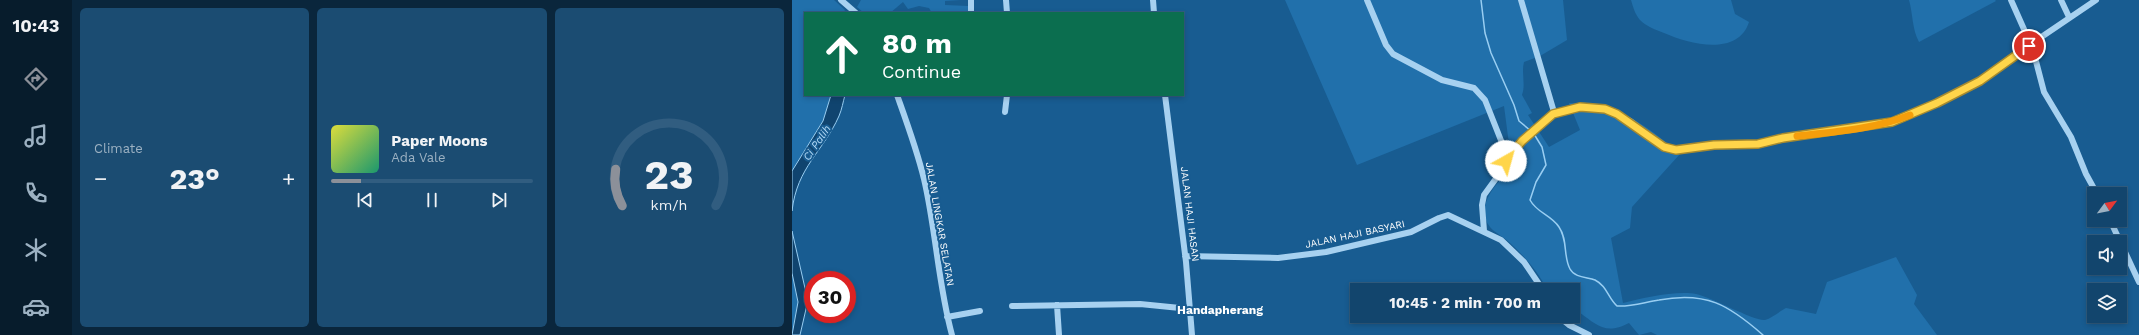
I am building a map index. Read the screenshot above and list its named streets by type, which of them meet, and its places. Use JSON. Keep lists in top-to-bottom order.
{
  "streets": {
    "street": ["JALAN HAJI HASAN", "JALAN LINGKAR SELATAN", "JALAN HAJI BASYARI"]
  },
  "crossings": [
    ["JALAN HAJI HASAN", "JALAN HAJI BASYARI"]
  ],
  "districts": ["Handapherang"],
  "water": ["Ci Palih"],
  "north": "top right",
  "page": {
    "tabs": "10:43",
    "tile": "Climate",
    "turn": ["80 m", "Continue"],
    "song": ["Paper Moons", "Ada Vale"],
    "heat": ["−", "23°", "+"],
    "limit": "30",
    "trip": "10:45 · 2 min · 700 m",
    "gauge": ["23", "km/h"]
  }
}
